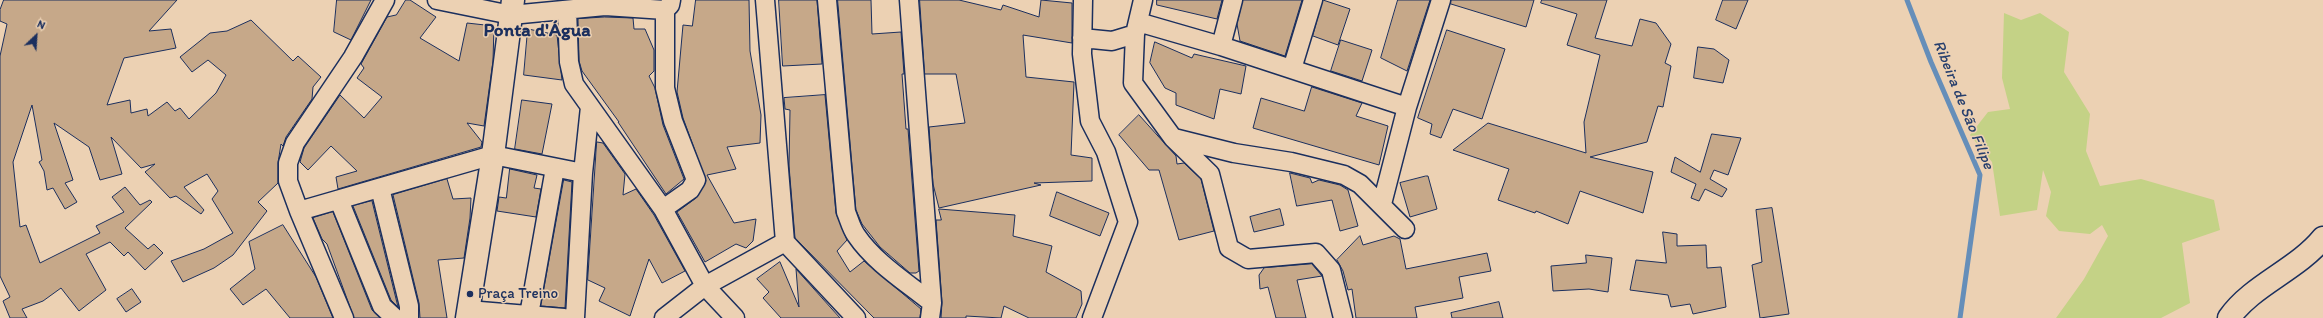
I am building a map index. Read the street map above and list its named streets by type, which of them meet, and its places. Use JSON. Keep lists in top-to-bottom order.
{
  "districts": ["Ponta d'Água"],
  "water": ["Ribeira de São Filipe"],
  "places": ["Praça Treino"],
  "north": "top right"
}
